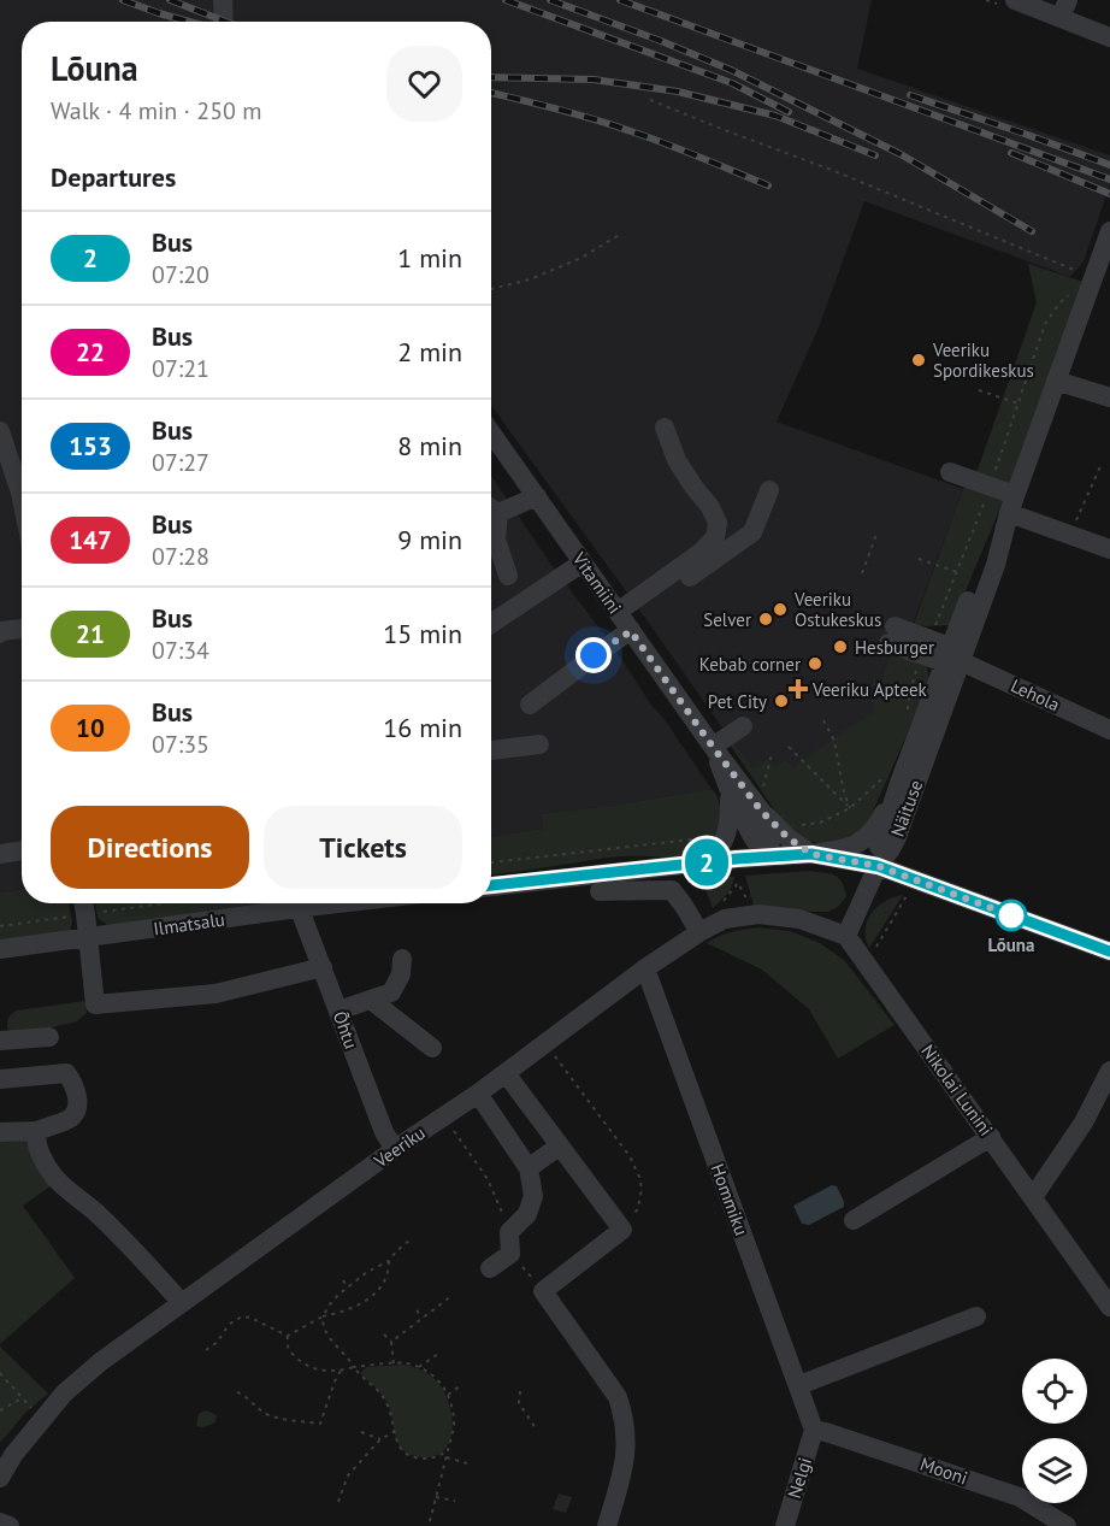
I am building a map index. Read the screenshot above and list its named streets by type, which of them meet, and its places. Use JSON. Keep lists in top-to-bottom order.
{
  "streets": {
    "street": [
      "Vitamiini",
      "Lehola",
      "Näituse",
      "Ilmatsalu",
      "Õhtu",
      "Nikolai Lunini",
      "Veeriku",
      "Hommiku",
      "Mooni",
      "Nelgi"
    ]
  },
  "crossings": [
    ["Lehola", "Näituse"],
    ["Õhtu", "Veeriku"],
    ["Nikolai Lunini", "Veeriku"],
    ["Veeriku", "Hommiku"],
    ["Hommiku", "Mooni"],
    ["Hommiku", "Nelgi"],
    ["Mooni", "Nelgi"]
  ],
  "places": {
    "other": [
      "Veeriku Spordikeskus",
      "Veeriku Ostukeskus",
      "Selver",
      "Hesburger",
      "Kebab corner",
      "Pet City",
      "Lõuna"
    ],
    "health": ["Veeriku Apteek"]
  },
  "lines": ["bus line 2"],
  "page": {
    "on_map": "2",
    "heading": [
      ["Lõuna", "Walk · 4 min · 250 m"],
      "Departures"
    ],
    "list": [
      {
        "mark": "2",
        "name": "Bus",
        "note": "07:20",
        "value": "1 min"
      },
      {
        "mark": "22",
        "name": "Bus",
        "note": "07:21",
        "value": "2 min"
      },
      {
        "mark": "153",
        "name": "Bus",
        "note": "07:27",
        "value": "8 min"
      },
      {
        "mark": "147",
        "name": "Bus",
        "note": "07:28",
        "value": "9 min"
      },
      {
        "mark": "21",
        "name": "Bus",
        "note": "07:34",
        "value": "15 min"
      },
      {
        "mark": "10",
        "name": "Bus",
        "note": "07:35",
        "value": "16 min"
      }
    ],
    "buttons": ["Directions", "Tickets"]
  }
}
